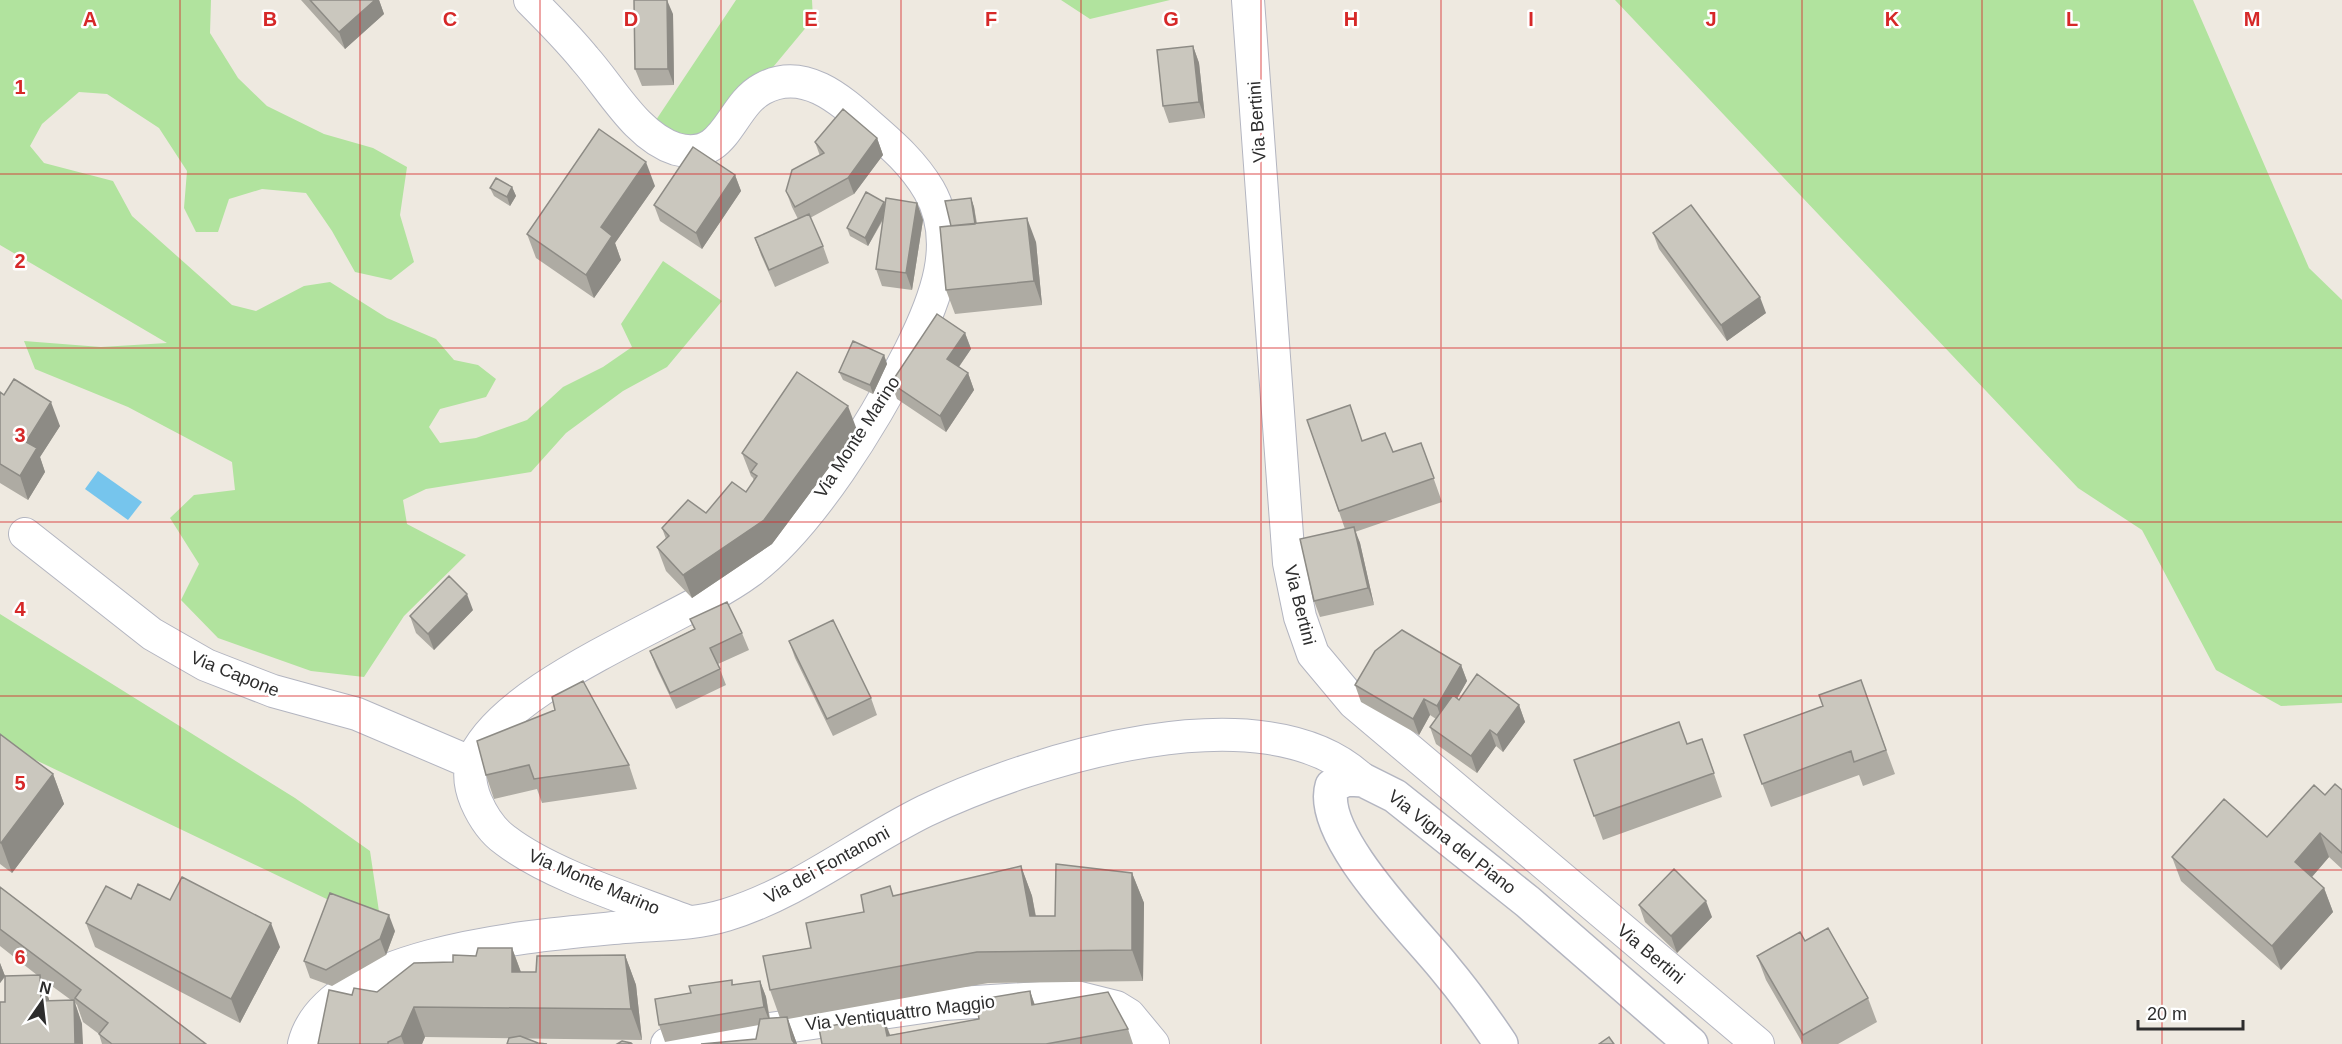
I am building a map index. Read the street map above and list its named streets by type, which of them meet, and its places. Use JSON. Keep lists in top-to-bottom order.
{
  "streets": {
    "main road": ["Via Vigna del Piano"],
    "street": [
      "Via Bertini",
      "Via Monte Marino",
      "Via Capone",
      "Via dei Fontanoni",
      "Via Ventiquattro Maggio"
    ]
  },
  "crossings": [
    ["Via Monte Marino", "Via Capone"],
    ["Via Monte Marino", "Via dei Fontanoni"],
    ["Via Vigna del Piano", "Via dei Fontanoni"]
  ],
  "scale_bar": "20 m",
  "north": "top",
  "grid": {
    "columns": [
      "A",
      "B",
      "C",
      "D",
      "E",
      "F",
      "G",
      "H",
      "I",
      "J",
      "K",
      "L",
      "M"
    ],
    "rows": [
      "1",
      "2",
      "3",
      "4",
      "5",
      "6"
    ]
  }
}
